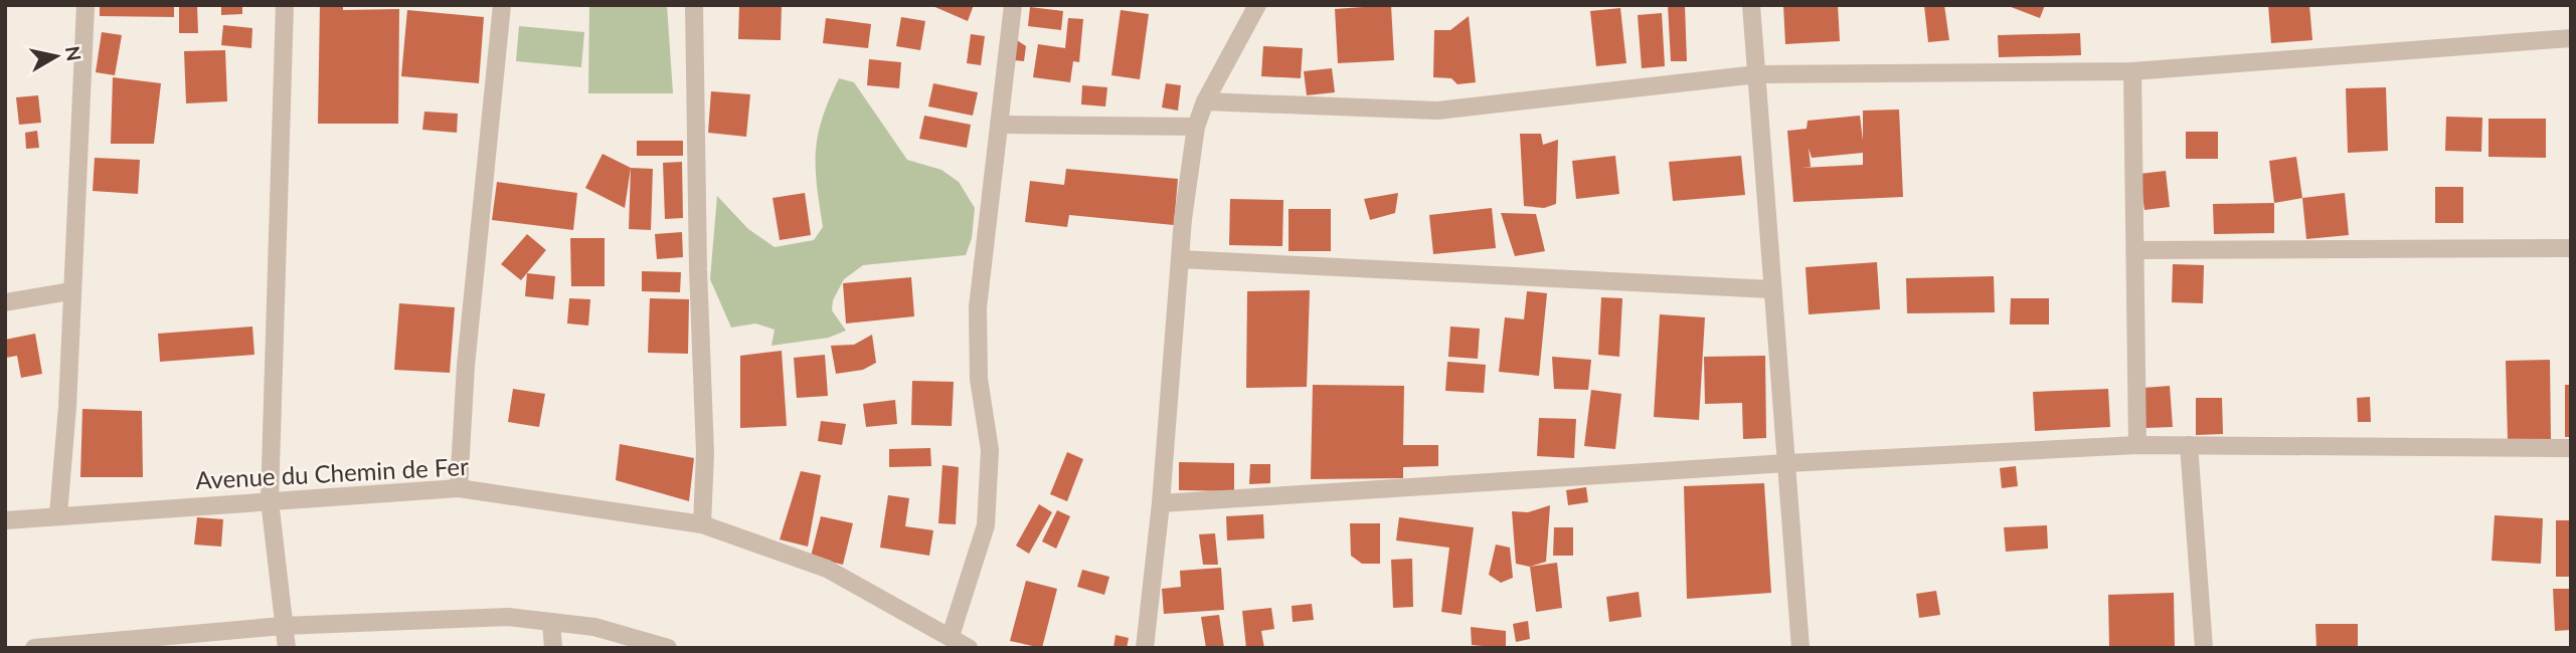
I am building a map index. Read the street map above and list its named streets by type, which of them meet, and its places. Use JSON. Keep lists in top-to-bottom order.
{
  "streets": {
    "street": ["Avenue du Chemin de Fer"]
  },
  "north": "right"
}
